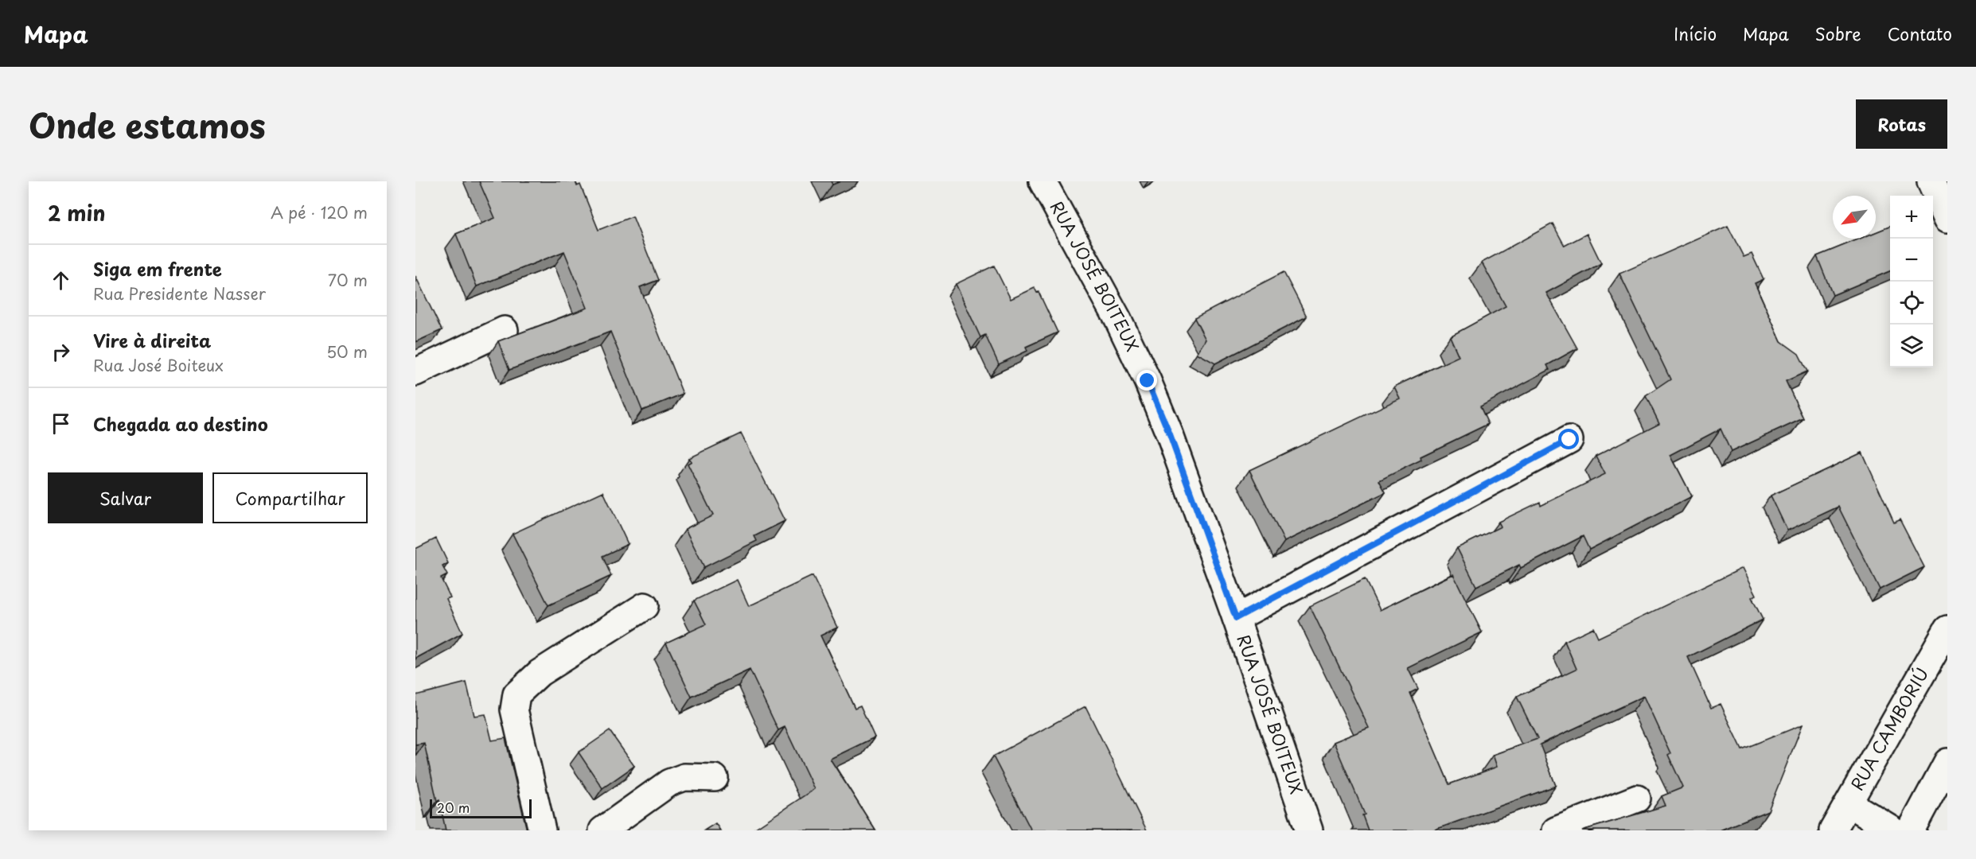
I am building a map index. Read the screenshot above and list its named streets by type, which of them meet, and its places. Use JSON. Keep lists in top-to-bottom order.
{
  "streets": {
    "street": ["RUA JOSÉ BOITEUX", "RUA CAMBORIÚ"]
  },
  "scale_bar": "20 m",
  "north": "bottom left",
  "page": {
    "header": "Mapa",
    "nav": [
      "Início",
      "Mapa",
      "Sobre",
      "Contato"
    ],
    "title": "Onde estamos",
    "buttons": [
      "Rotas",
      ["Salvar", "Compartilhar"]
    ],
    "heading": ["2 min", "A pé · 120 m"],
    "map_buttons": ["+", "−"],
    "list": [
      ["Siga em frente", "Rua Presidente Nasser", "70 m"],
      ["Vire à direita", "Rua José Boiteux", "50 m"],
      "Chegada ao destino"
    ],
    "scale": "20 m"
  }
}
